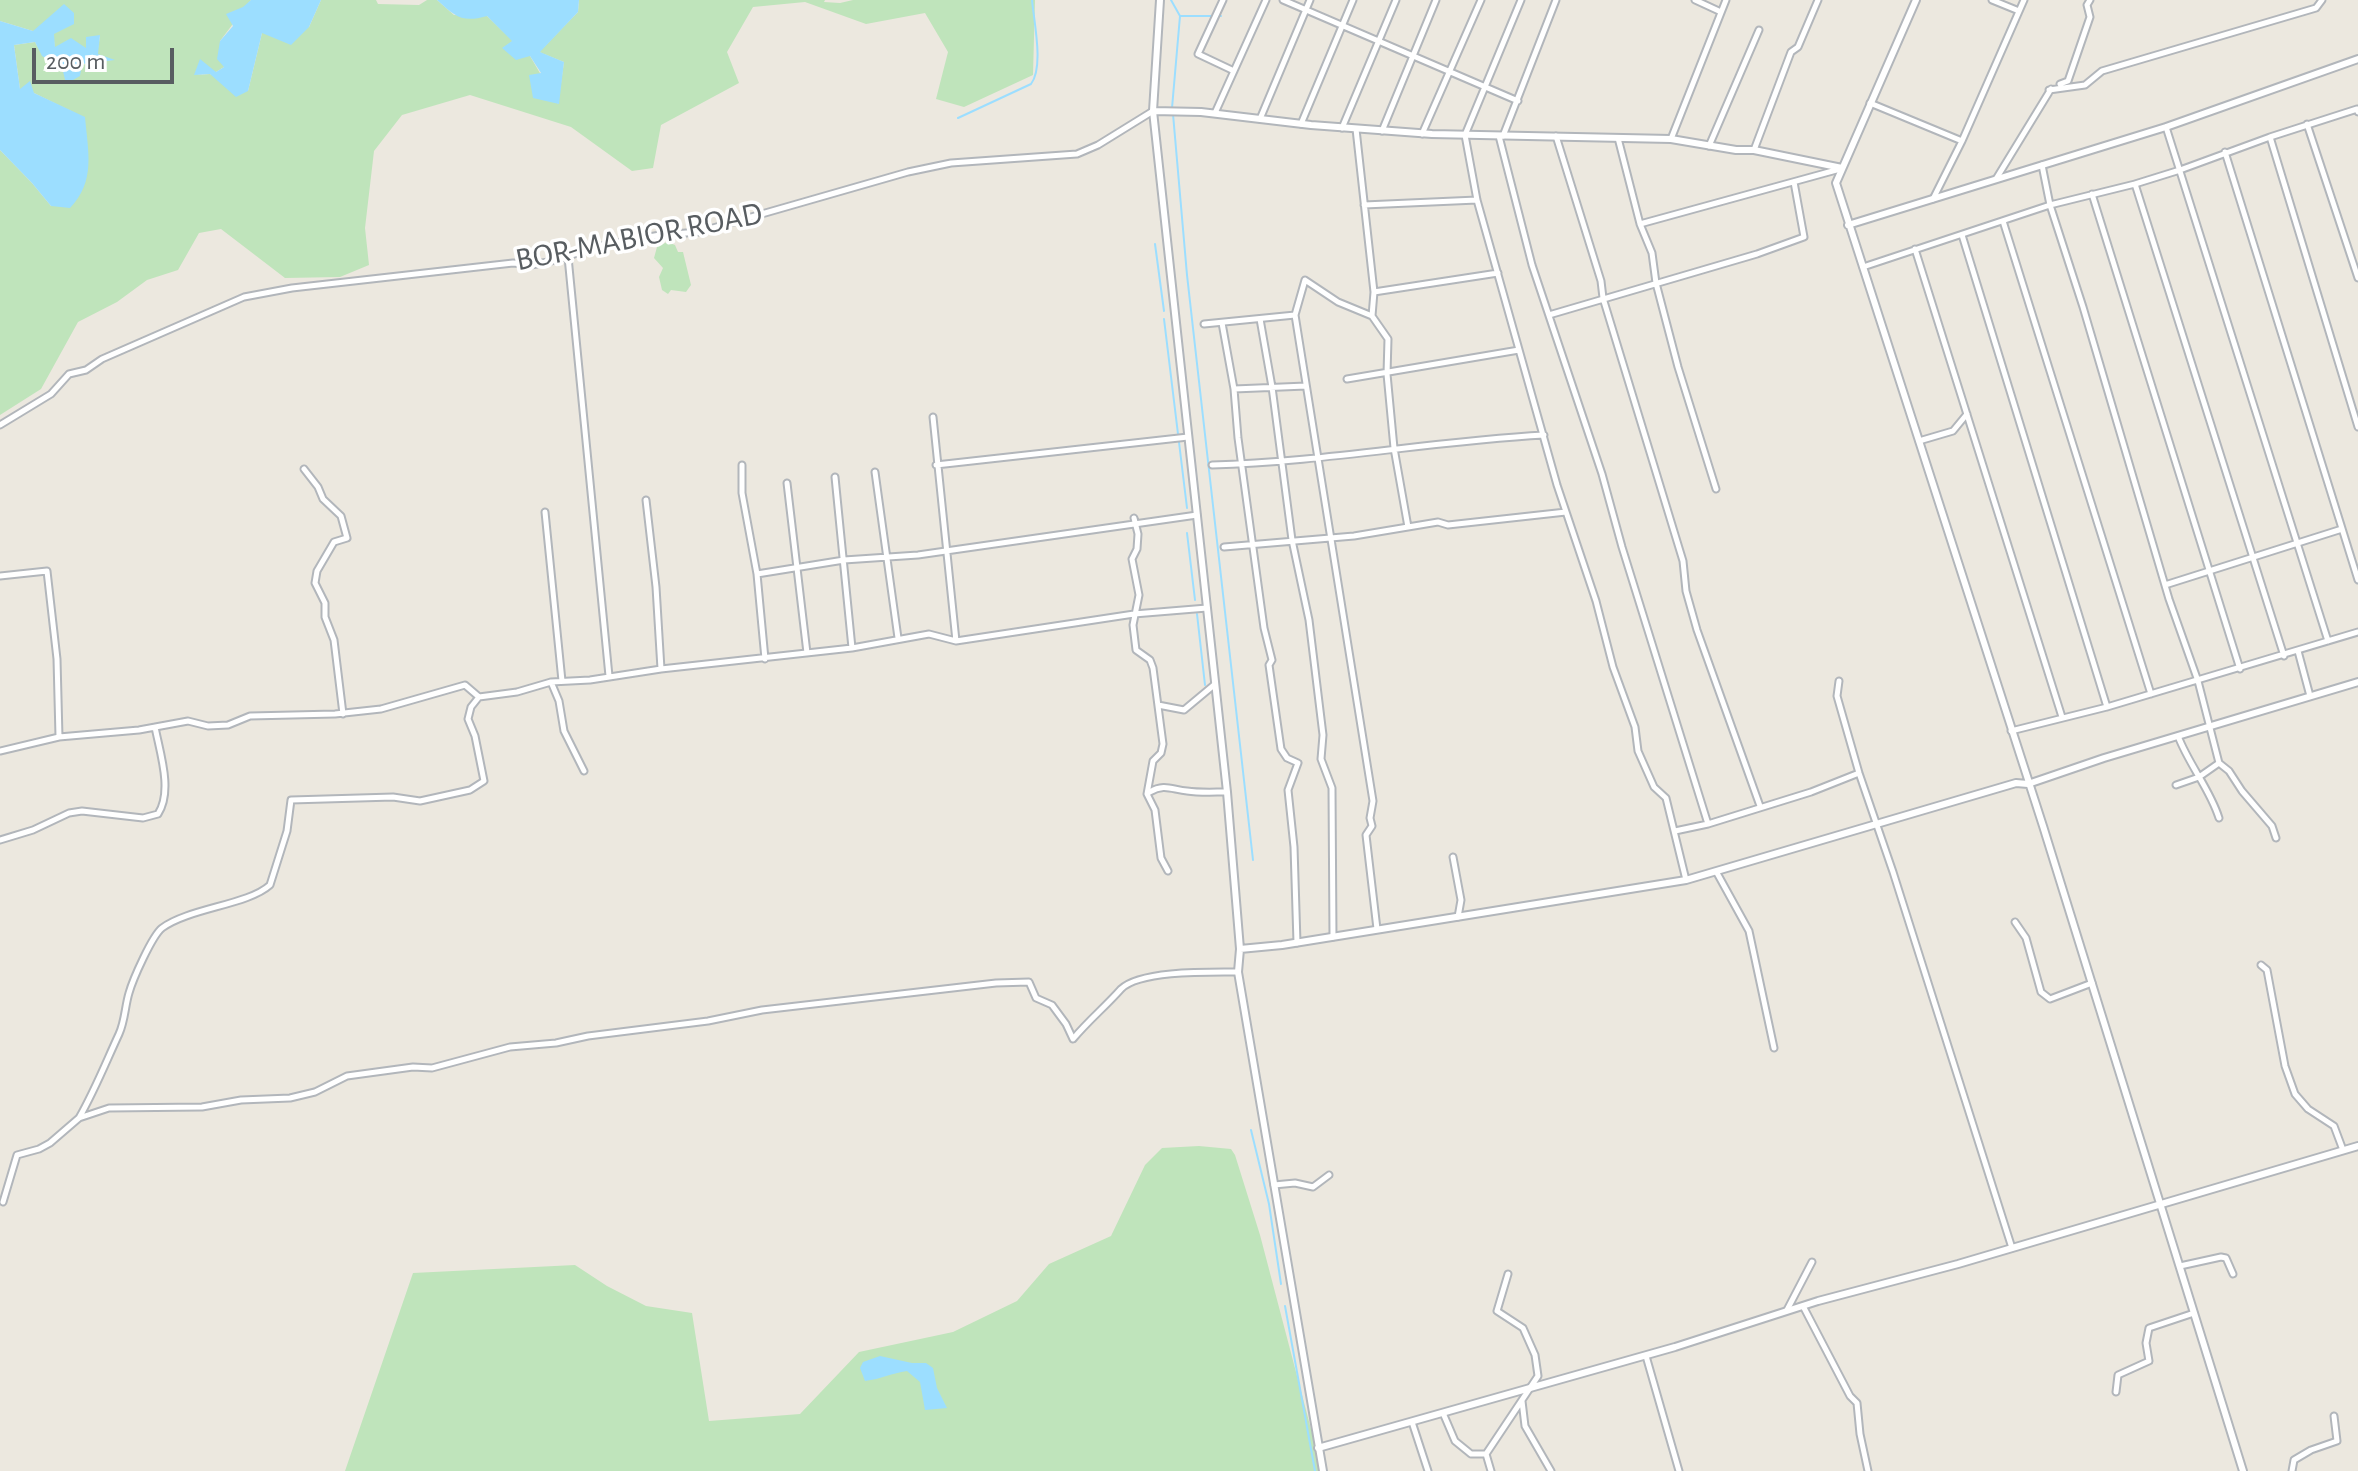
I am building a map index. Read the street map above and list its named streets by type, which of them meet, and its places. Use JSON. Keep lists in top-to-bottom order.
{
  "streets": {
    "street": ["BOR-MABIOR ROAD"]
  },
  "scale_bar": "200 m"
}
